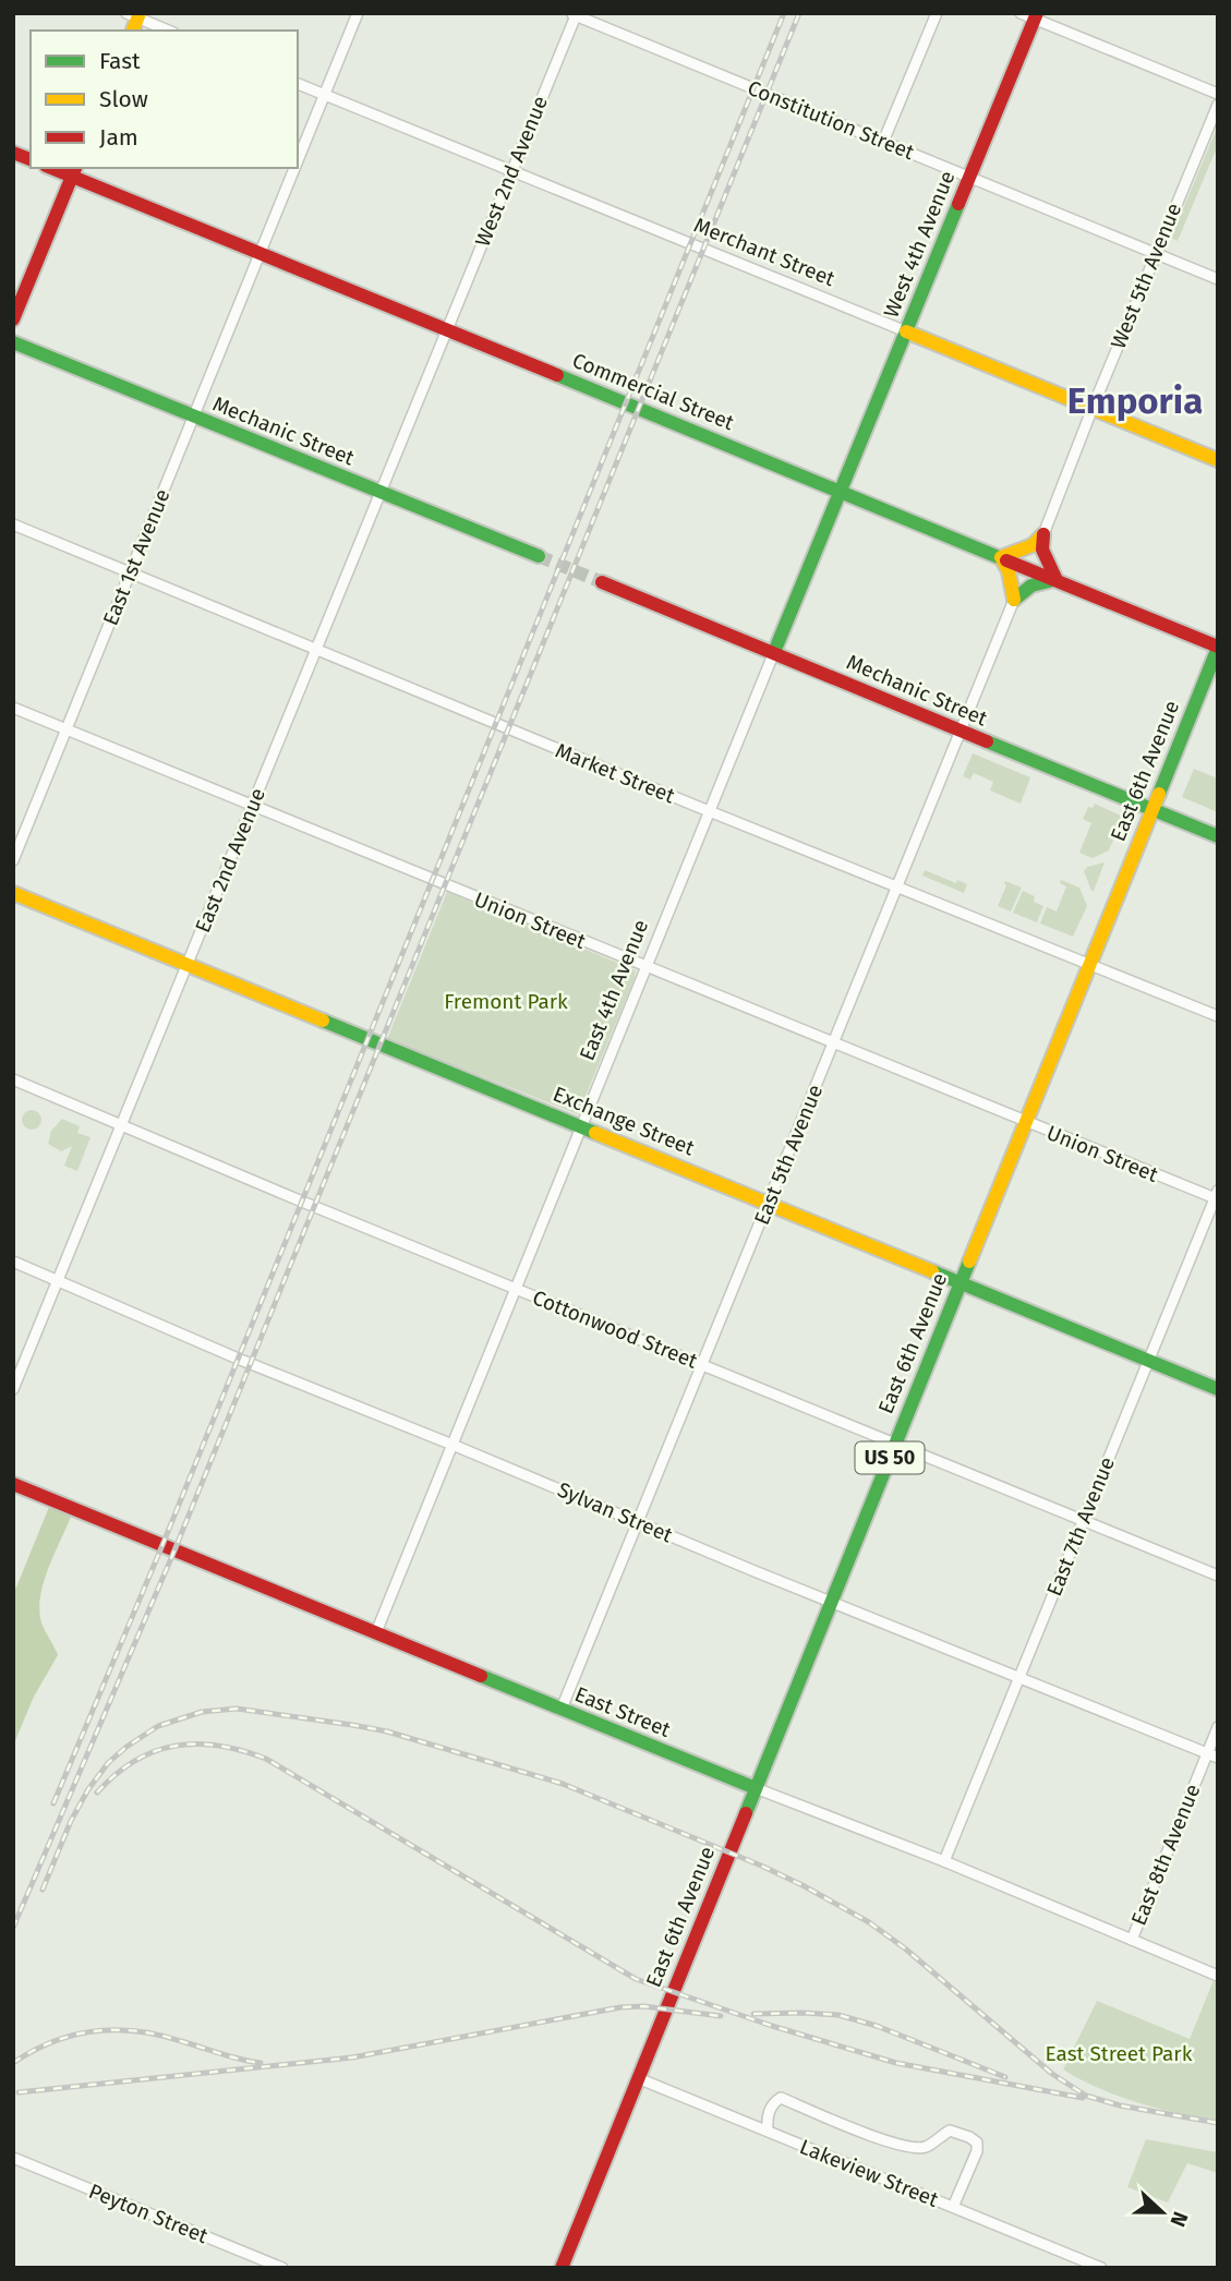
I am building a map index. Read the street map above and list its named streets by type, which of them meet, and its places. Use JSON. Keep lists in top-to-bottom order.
{
  "streets": {
    "street": [
      "Constitution Street",
      "West 2nd Avenue",
      "West 4th Avenue",
      "Merchant Street",
      "West 5th Avenue",
      "Commercial Street",
      "Mechanic Street",
      "East 1st Avenue",
      "East 6th Avenue",
      "Market Street",
      "East 2nd Avenue",
      "Union Street",
      "East 4th Avenue",
      "Exchange Street",
      "East 5th Avenue",
      "Cottonwood Street",
      "US 50",
      "Sylvan Street",
      "East 7th Avenue",
      "East Street",
      "East 8th Avenue",
      "Lakeview Street",
      "Peyton Street"
    ]
  },
  "crossings": [
    ["Constitution Street", "West 2nd Avenue"],
    ["Constitution Street", "West 4th Avenue"],
    ["Constitution Street", "West 5th Avenue"],
    ["West 2nd Avenue", "Merchant Street"],
    ["West 2nd Avenue", "Commercial Street"],
    ["West 2nd Avenue", "East 2nd Avenue"],
    ["West 4th Avenue", "Merchant Street"],
    ["West 4th Avenue", "Commercial Street"],
    ["West 4th Avenue", "East 4th Avenue"],
    ["Merchant Street", "West 5th Avenue"],
    ["Merchant Street", "East 1st Avenue"],
    ["Commercial Street", "East 1st Avenue"],
    ["Commercial Street", "East 6th Avenue"],
    ["Commercial Street", "East 2nd Avenue"],
    ["Commercial Street", "East 4th Avenue"],
    ["Mechanic Street", "East 1st Avenue"],
    ["Mechanic Street", "East 6th Avenue"],
    ["Mechanic Street", "East 2nd Avenue"],
    ["Mechanic Street", "East 4th Avenue"],
    ["Mechanic Street", "East 5th Avenue"],
    ["East 1st Avenue", "Market Street"],
    ["East 1st Avenue", "Union Street"],
    ["East 6th Avenue", "Market Street"],
    ["East 6th Avenue", "Union Street"],
    ["East 6th Avenue", "Exchange Street"],
    ["East 6th Avenue", "Cottonwood Street"],
    ["East 6th Avenue", "Sylvan Street"],
    ["East 6th Avenue", "East Street"],
    ["East 6th Avenue", "Lakeview Street"],
    ["Market Street", "East 2nd Avenue"],
    ["Market Street", "East 4th Avenue"],
    ["Market Street", "East 5th Avenue"],
    ["East 2nd Avenue", "Union Street"],
    ["East 2nd Avenue", "Exchange Street"],
    ["East 2nd Avenue", "Cottonwood Street"],
    ["East 2nd Avenue", "Sylvan Street"],
    ["Union Street", "East 4th Avenue"],
    ["Union Street", "East 5th Avenue"],
    ["Union Street", "East 7th Avenue"],
    ["East 4th Avenue", "Exchange Street"],
    ["East 4th Avenue", "Cottonwood Street"],
    ["East 4th Avenue", "Sylvan Street"],
    ["East 4th Avenue", "East Street"],
    ["Exchange Street", "East 5th Avenue"],
    ["Exchange Street", "East 7th Avenue"],
    ["East 5th Avenue", "Cottonwood Street"],
    ["East 5th Avenue", "Sylvan Street"],
    ["East 5th Avenue", "East Street"],
    ["Cottonwood Street", "East 7th Avenue"],
    ["Sylvan Street", "East 7th Avenue"],
    ["Sylvan Street", "East 8th Avenue"],
    ["East 7th Avenue", "East Street"],
    ["East Street", "East 8th Avenue"]
  ],
  "districts": ["Emporia"],
  "parks": ["Fremont Park", "East Street Park"],
  "legend": ["Fast", "Slow", "Jam"],
  "north": "right"
}
